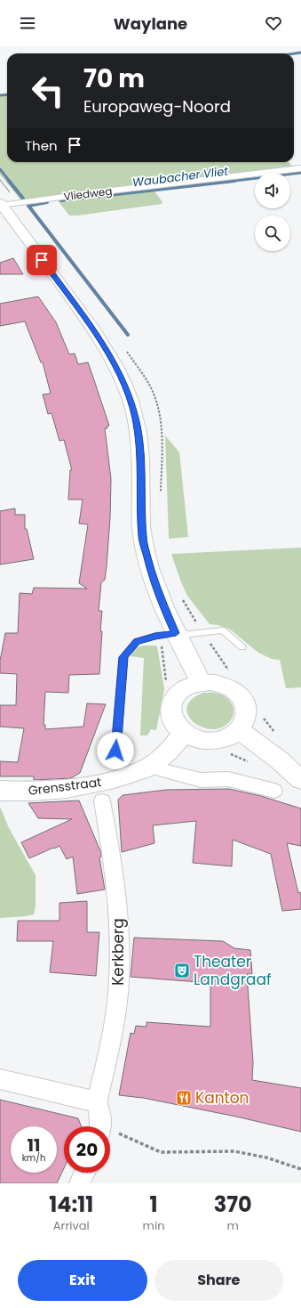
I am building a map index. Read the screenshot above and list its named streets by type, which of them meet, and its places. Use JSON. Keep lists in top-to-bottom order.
{
  "streets": {
    "street": ["Vliedweg", "Grensstraat", "Kerkberg"]
  },
  "water": ["Waubacher Vliet"],
  "places": {
    "theatre": ["Theater Landgraaf"],
    "restaurant": ["Kanton"]
  },
  "page": {
    "header": "Waylane",
    "turn": ["70 m", "Europaweg-Noord"],
    "then": "Then",
    "speed": "11 km/h",
    "limit": "20",
    "eta": [
      "14:11",
      "Arrival",
      "1",
      "min",
      "370",
      "m"
    ],
    "buttons": ["Exit", "Share"]
  }
}
